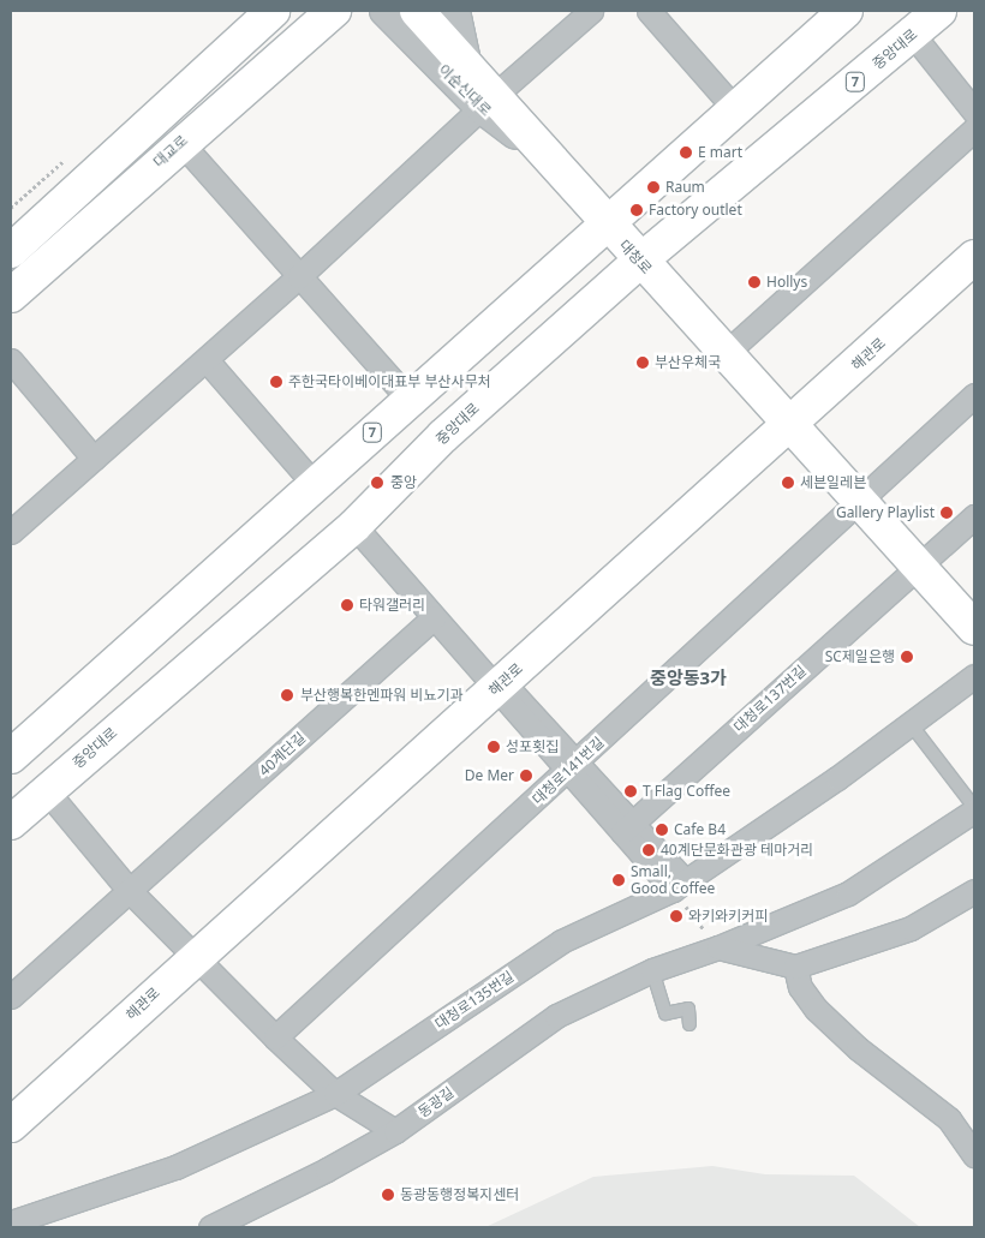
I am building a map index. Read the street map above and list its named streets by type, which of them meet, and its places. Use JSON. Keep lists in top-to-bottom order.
{
  "streets": {
    "main road": [
      "중앙대로",
      "7",
      "대교로",
      "대청로",
      "해관로"
    ],
    "street": [
      "이순신대로",
      "대청로137번길",
      "40계단길",
      "대청로141번길",
      "대청로135번길",
      "동광길"
    ]
  },
  "crossings": [
    ["중앙대로", "대청로"],
    ["7", "대청로"],
    ["이순신대로", "대청로"],
    ["대청로", "해관로"],
    ["대청로", "대청로137번길"],
    ["대청로", "대청로141번길"]
  ],
  "districts": ["중앙동3가"],
  "places": [
    "E mart",
    "Raum",
    "Factory outlet",
    "Hollys",
    "부산우체국",
    "주한국타이베이대표부 부산사무처",
    "중앙",
    "세븐일레븐",
    "Gallery Playlist",
    "타워갤러리",
    "SC제일은행",
    "부산행복한멘파워 비뇨기과",
    "성포횟집",
    "De Mer",
    "T Flag Coffee",
    "Cafe B4",
    "40계단문화관광 테마거리",
    "Small, Good Coffee",
    "와키와키커피",
    "동광동행정복지센터"
  ]
}
